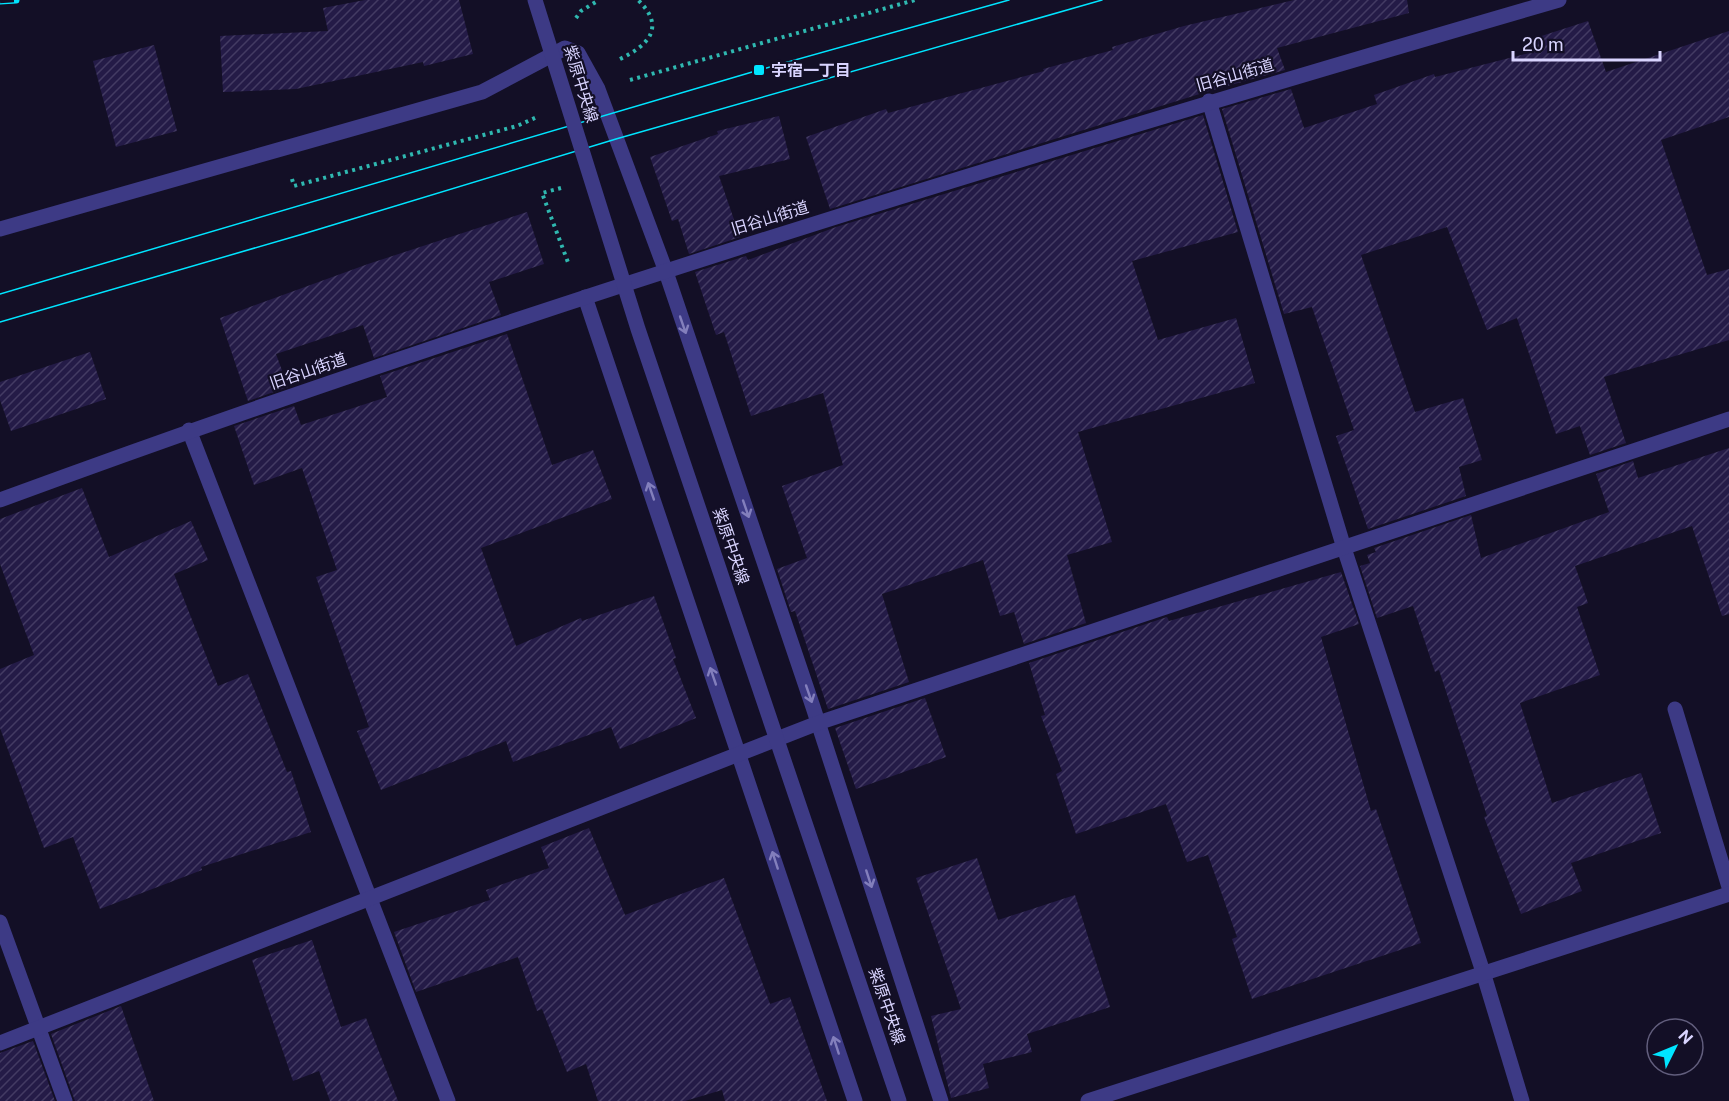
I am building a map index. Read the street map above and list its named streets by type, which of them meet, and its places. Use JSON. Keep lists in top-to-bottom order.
{
  "streets": {
    "street": ["旧谷山街道", "紫原中央線"]
  },
  "places": {
    "transit": ["宇宿一丁目"]
  },
  "scale_bar": "20 m",
  "north": "top right"
}
